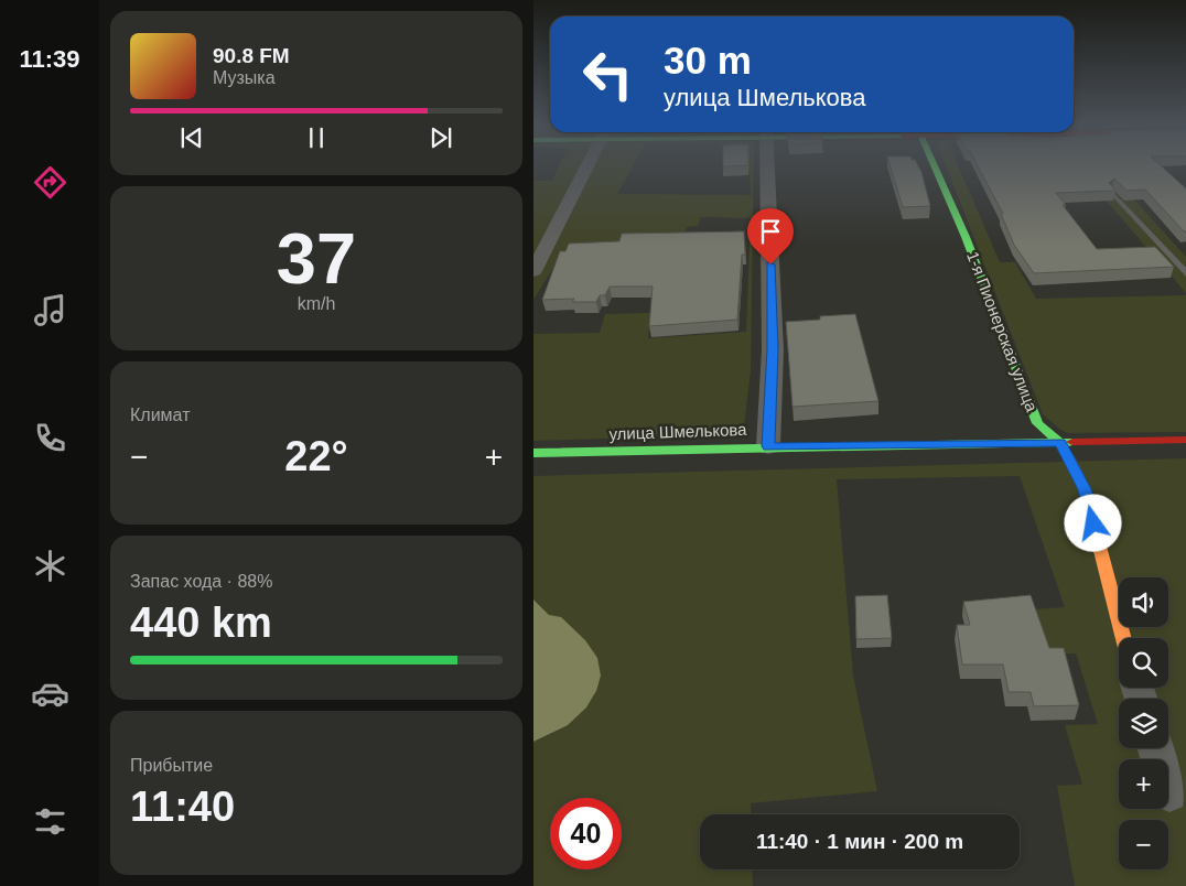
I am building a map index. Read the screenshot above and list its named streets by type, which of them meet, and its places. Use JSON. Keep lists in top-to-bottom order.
{
  "streets": {
    "street": ["1-я Пионерская улица", "улица Шмелькова"]
  },
  "crossings": [
    ["1-я Пионерская улица", "улица Шмелькова"]
  ],
  "page": {
    "tabs": "11:39",
    "turn": ["30 m", "улица Шмелькова"],
    "song": ["90.8 FM", "Музыка"],
    "tile": [
      ["37", "km/h"],
      "Климат",
      ["Запас хода · 88%", "440 km"],
      ["Прибытие", "11:40"]
    ],
    "heat": ["−", "22°", "+"],
    "map_buttons": ["+", "−"],
    "limit": "40",
    "trip": "11:40 · 1 мин · 200 m"
  }
}
